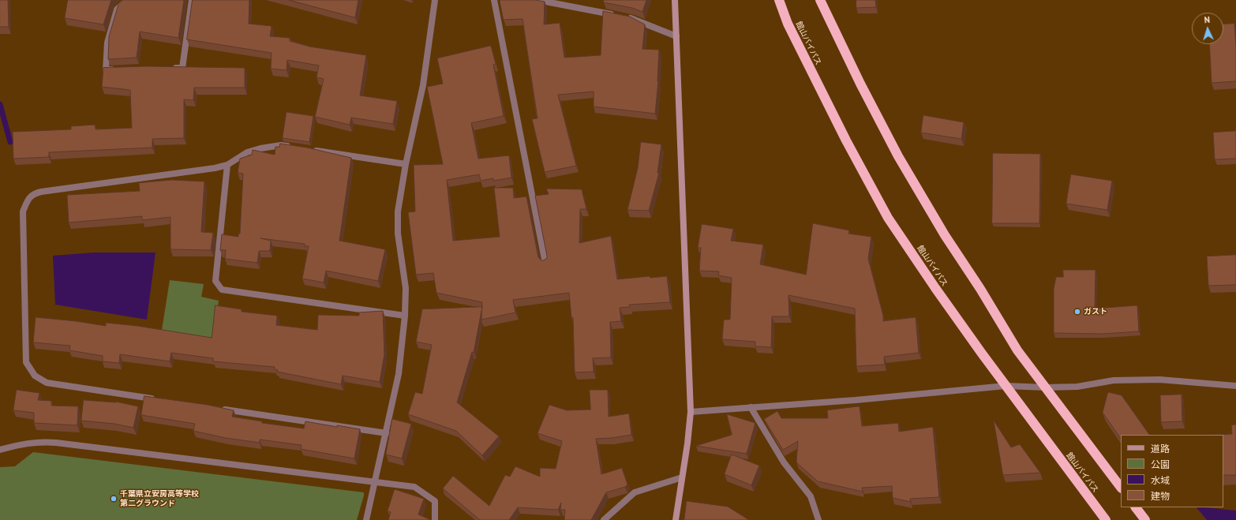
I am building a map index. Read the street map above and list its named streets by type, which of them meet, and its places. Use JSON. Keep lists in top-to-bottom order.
{
  "streets": {
    "highway": ["館山バイパス"]
  },
  "places": ["ガスト", "千葉県立安房高等学校 第二グラウンド"],
  "legend": [
    "道路",
    "公園",
    "水域",
    "建物"
  ],
  "north": "top"
}
